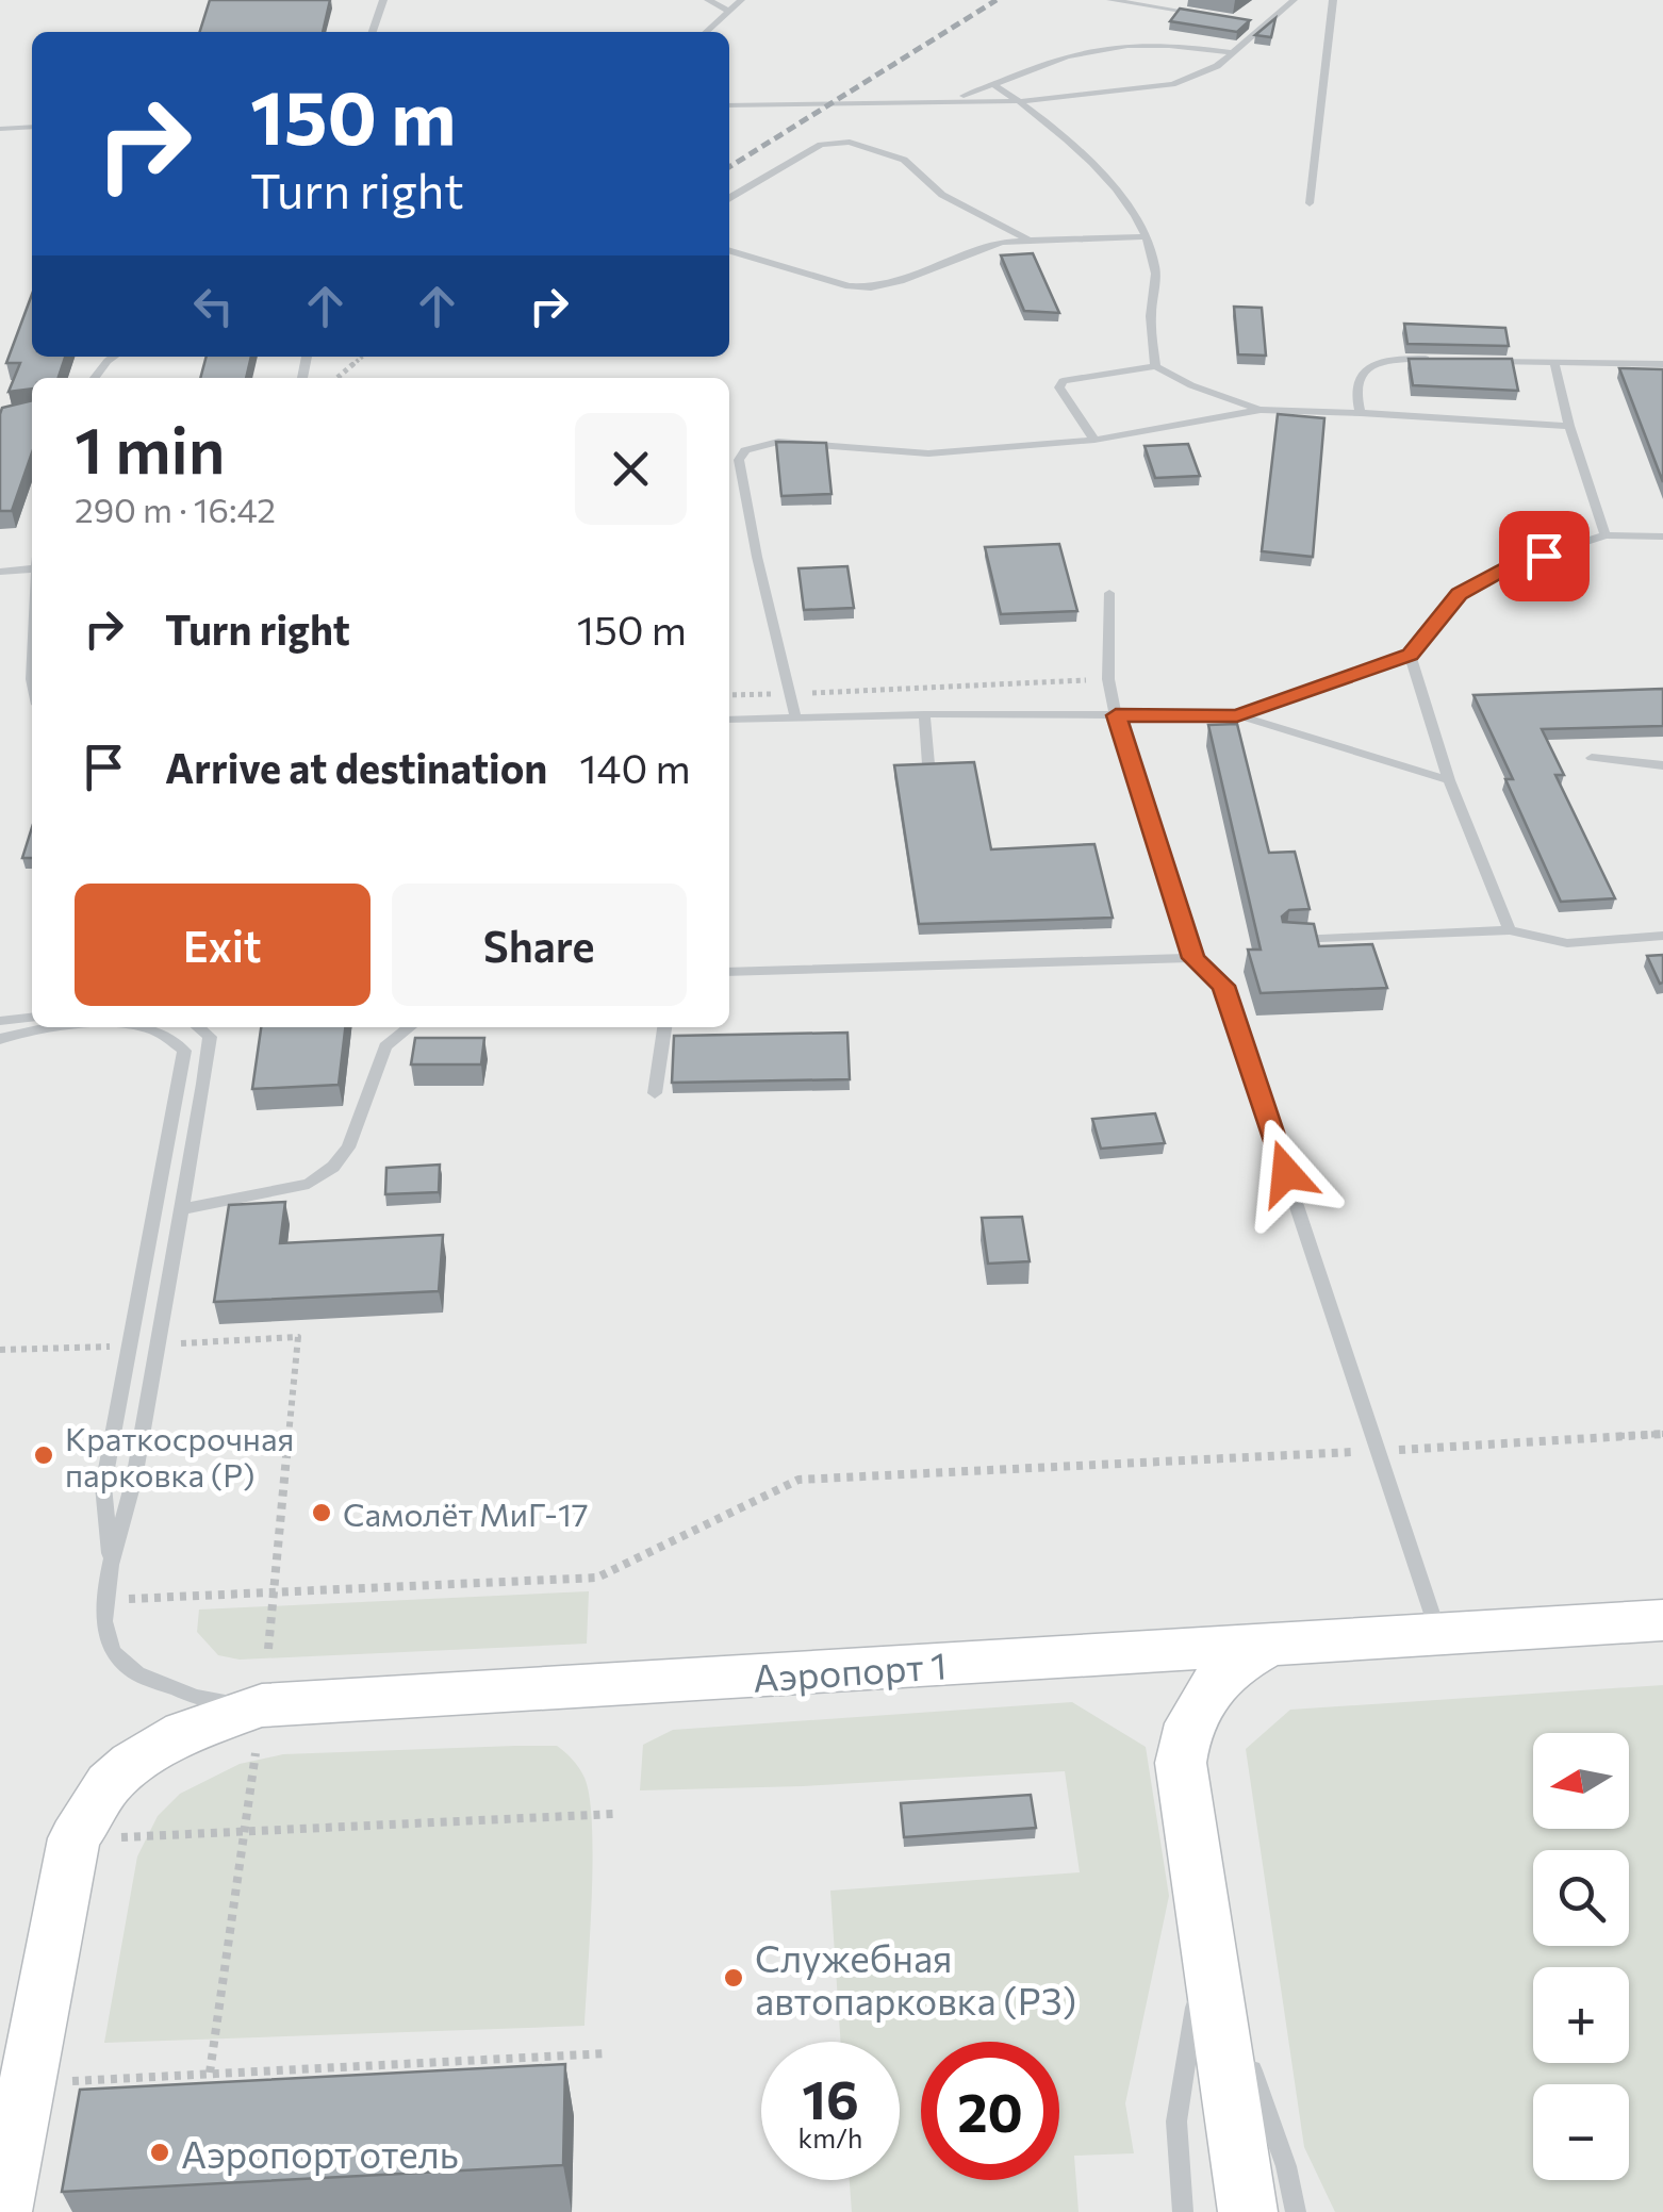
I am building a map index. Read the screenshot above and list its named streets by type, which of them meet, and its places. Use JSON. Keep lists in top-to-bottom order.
{
  "streets": {
    "main road": ["Аэропорт 1"]
  },
  "places": [
    "Краткосрочная парковка (P)",
    "Самолёт МиГ-17",
    "Служебная автопарковка (P3)",
    "Аэропорт отель"
  ],
  "north": "left",
  "page": {
    "turn": ["150 m", "Turn right"],
    "heading": ["1 min", "290 m · 16:42"],
    "list": [
      {
        "name": "Turn right",
        "value": "150 m"
      },
      {
        "name": "Arrive at destination",
        "value": "140 m"
      }
    ],
    "buttons": ["Exit", "Share"],
    "map_buttons": ["+", "−"],
    "speed": "16 km/h",
    "limit": "20"
  }
}
